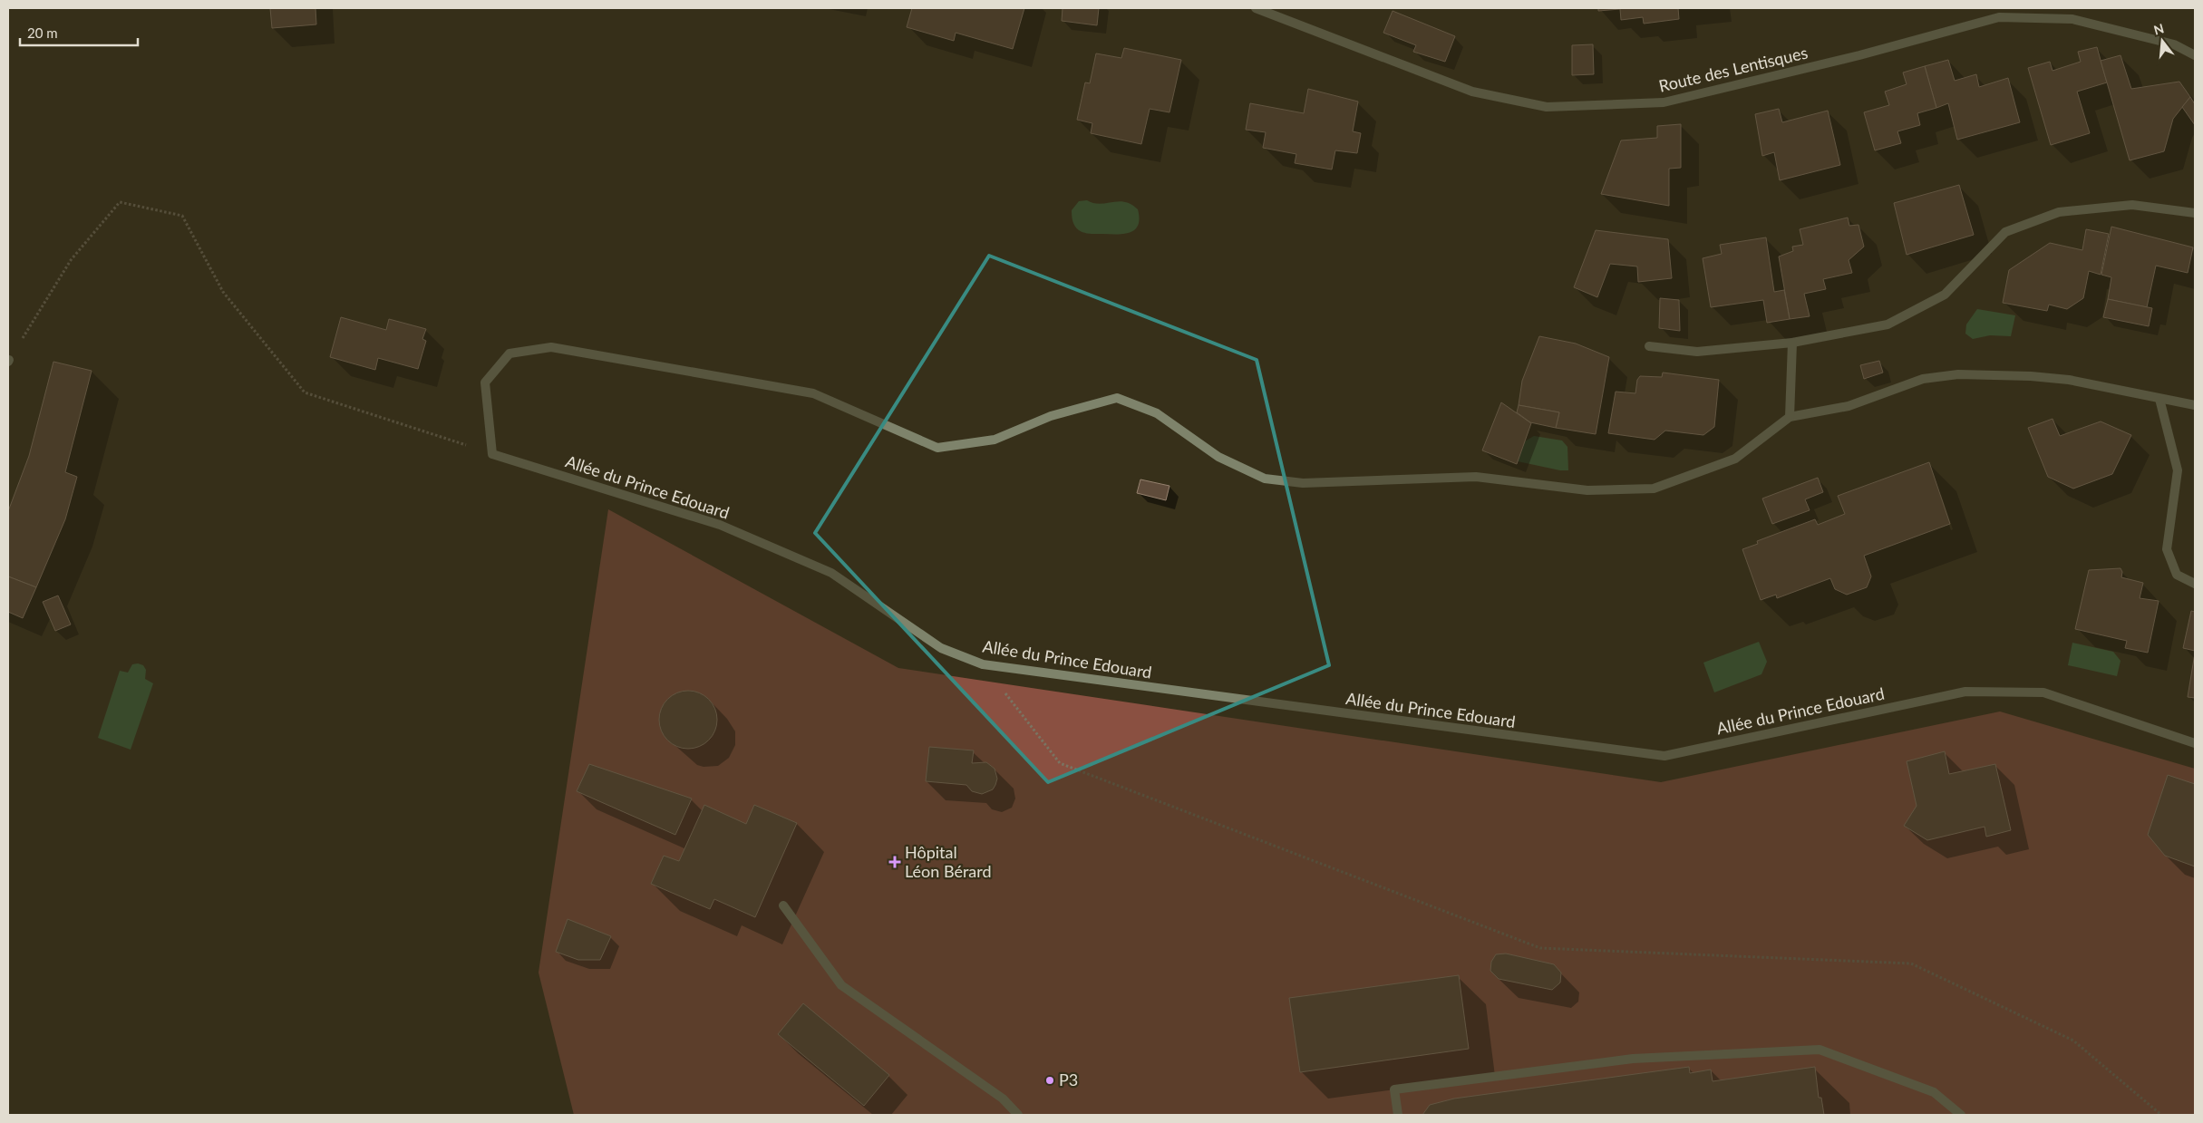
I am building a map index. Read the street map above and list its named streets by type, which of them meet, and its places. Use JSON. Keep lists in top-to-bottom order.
{
  "streets": {
    "street": ["Route des Lentisques", "Allée du Prince Edouard"]
  },
  "places": {
    "health": ["Hôpital Léon Bérard"],
    "other": ["P3"]
  },
  "scale_bar": "20 m",
  "north": "top"
}
